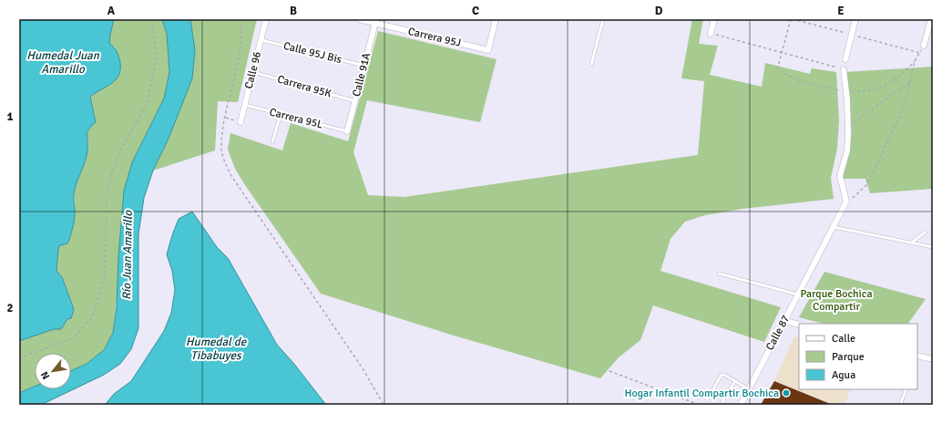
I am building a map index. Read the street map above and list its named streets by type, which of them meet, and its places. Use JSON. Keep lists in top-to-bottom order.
{
  "streets": {
    "street": [
      "Carrera 95J",
      "Calle 96",
      "Calle 91A",
      "Calle 87"
    ],
    "lane": ["Calle 95J Bis", "Carrera 95K", "Carrera 95L"]
  },
  "crossings": [
    ["Carrera 95J", "Calle 91A"],
    ["Calle 95J Bis", "Calle 96"],
    ["Calle 95J Bis", "Calle 91A"],
    ["Calle 96", "Carrera 95K"],
    ["Calle 96", "Carrera 95L"],
    ["Calle 91A", "Carrera 95K"],
    ["Calle 91A", "Carrera 95L"]
  ],
  "water": ["Humedal Juan Amarillo", "Río Juan Amarillo", "Humedal de Tibabuyes"],
  "parks": ["Parque Bochica Compartir"],
  "places": ["Hogar Infantil Compartir Bochica"],
  "legend": ["Calle", "Parque", "Agua"],
  "north": "bottom left",
  "grid": {
    "columns": [
      "A",
      "B",
      "C",
      "D",
      "E"
    ],
    "rows": ["1", "2"]
  }
}
